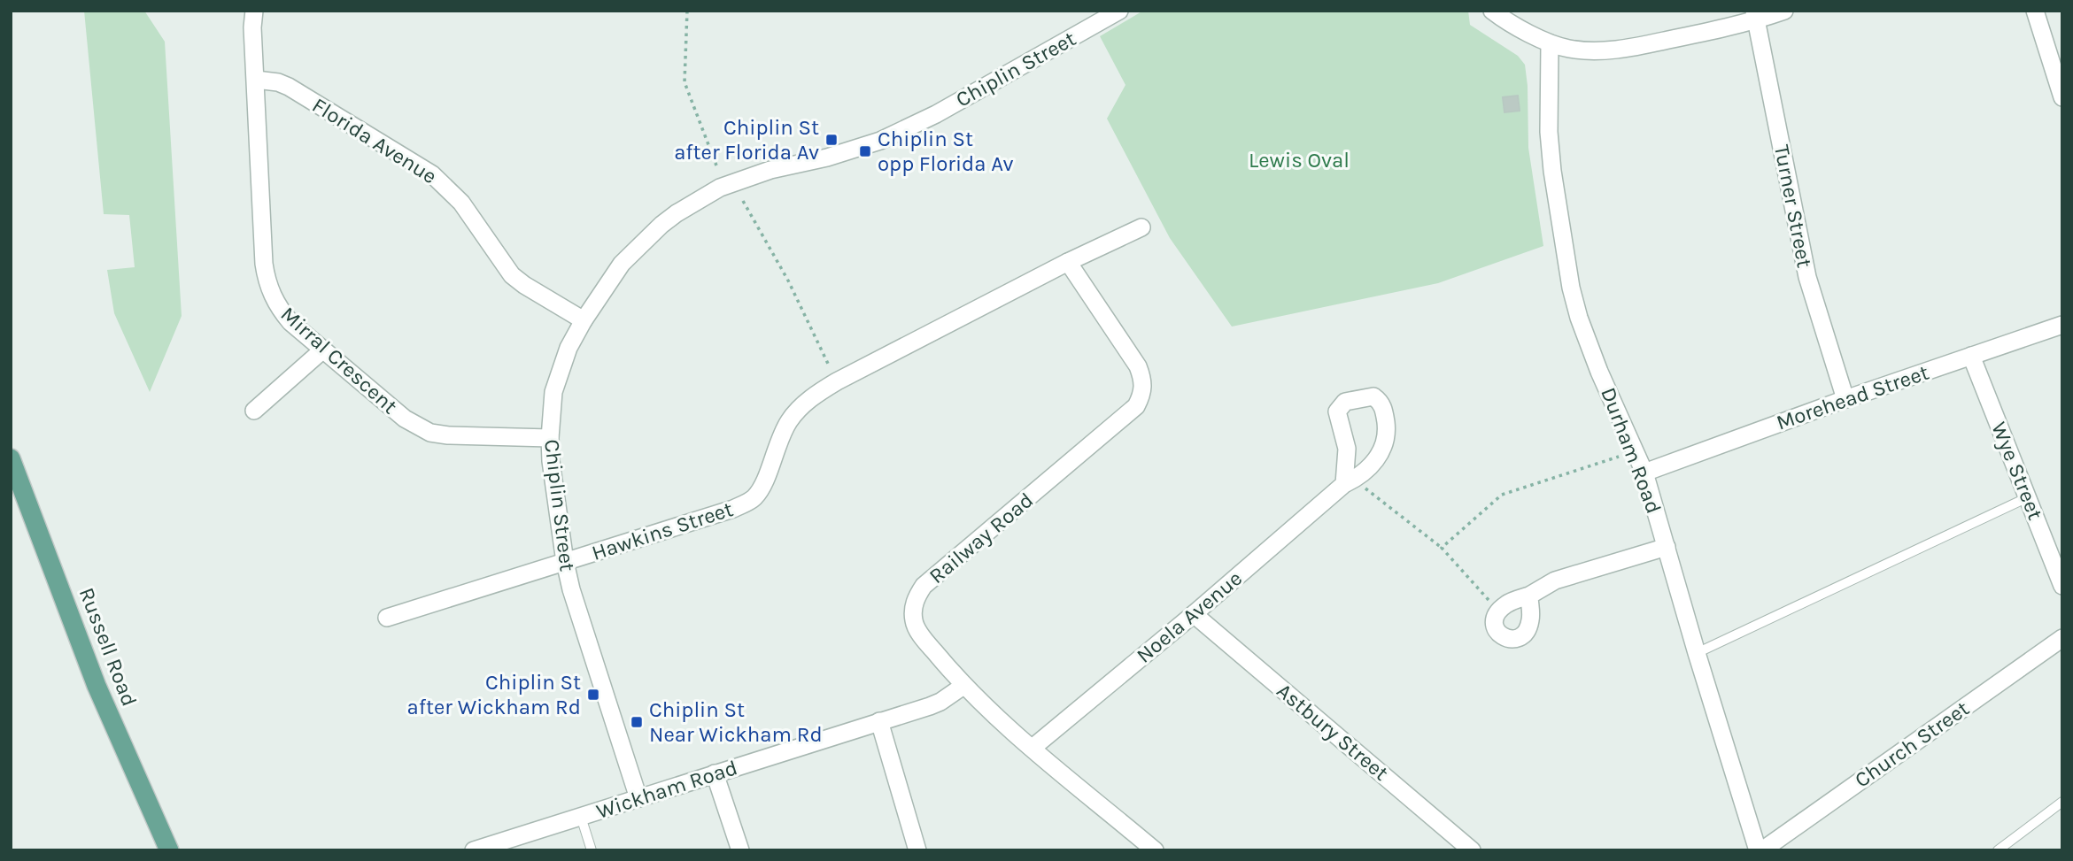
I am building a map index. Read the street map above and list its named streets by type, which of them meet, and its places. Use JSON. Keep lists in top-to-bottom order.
{
  "streets": {
    "main road": ["Russell Road"],
    "street": [
      "Chiplin Street",
      "Florida Avenue",
      "Turner Street",
      "Mirral Crescent",
      "Morehead Street",
      "Durham Road",
      "Wye Street",
      "Hawkins Street",
      "Railway Road",
      "Noela Avenue",
      "Astbury Street",
      "Church Street",
      "Wickham Road"
    ]
  },
  "crossings": [
    ["Chiplin Street", "Florida Avenue"],
    ["Chiplin Street", "Mirral Crescent"],
    ["Chiplin Street", "Hawkins Street"],
    ["Chiplin Street", "Wickham Road"],
    ["Florida Avenue", "Mirral Crescent"],
    ["Turner Street", "Morehead Street"],
    ["Morehead Street", "Durham Road"],
    ["Morehead Street", "Wye Street"],
    ["Durham Road", "Church Street"],
    ["Hawkins Street", "Railway Road"],
    ["Railway Road", "Noela Avenue"],
    ["Railway Road", "Wickham Road"],
    ["Noela Avenue", "Astbury Street"]
  ],
  "parks": ["Lewis Oval"],
  "places": {
    "transit": [
      "Chiplin St after Florida Av",
      "Chiplin St opp Florida Av",
      "Chiplin St after Wickham Rd",
      "Chiplin St Near Wickham Rd"
    ]
  }
}
